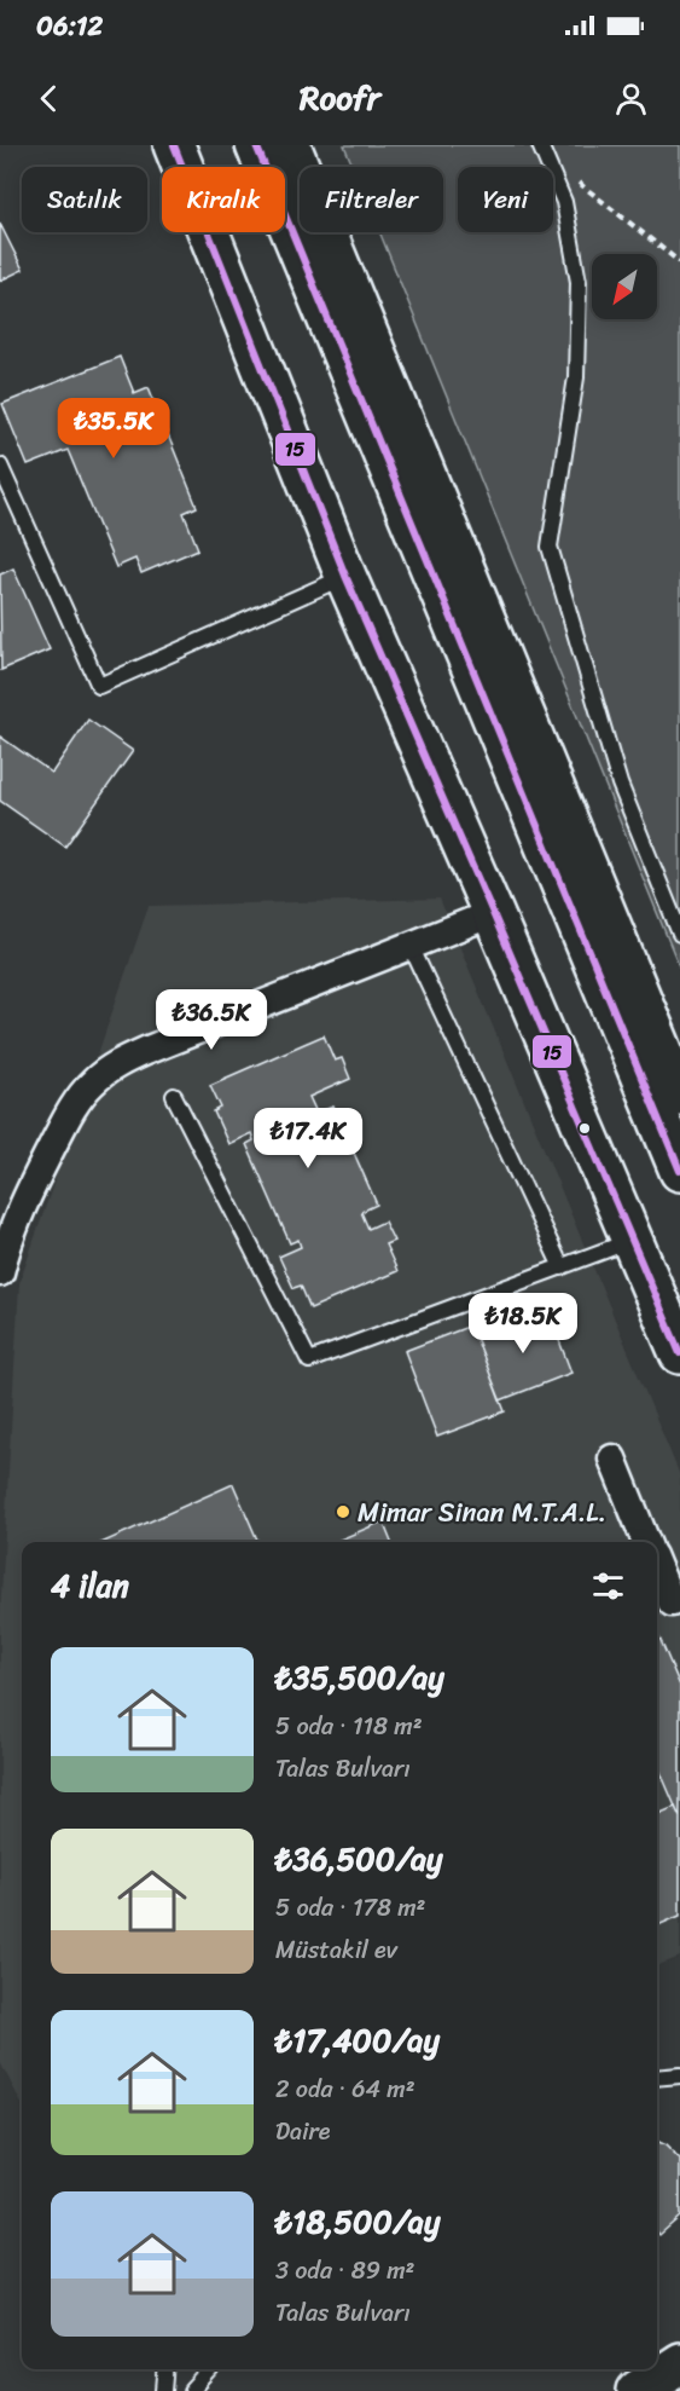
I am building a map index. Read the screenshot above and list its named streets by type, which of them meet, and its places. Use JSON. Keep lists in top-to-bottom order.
{
  "places": ["Mimar Sinan M.T.A.L."],
  "lines": ["transit line 15"],
  "north": "bottom left",
  "page": {
    "status": "06:12",
    "header": "Roofr",
    "chip": [
      "Satılık",
      "Kiralık",
      "Filtreler",
      "Yeni"
    ],
    "price": [
      "₺35.5K",
      "₺36.5K",
      "₺17.4K",
      "₺18.5K"
    ],
    "heading": "4 ilan",
    "list": [
      {
        "name": "₺35,500/ay",
        "note": "5 oda · 118 m² · Talas Bulvarı"
      },
      {
        "name": "₺36,500/ay",
        "note": "5 oda · 178 m² · Müstakil ev"
      },
      {
        "name": "₺17,400/ay",
        "note": "2 oda · 64 m² · Daire"
      },
      {
        "name": "₺18,500/ay",
        "note": "3 oda · 89 m² · Talas Bulvarı"
      }
    ]
  }
}
